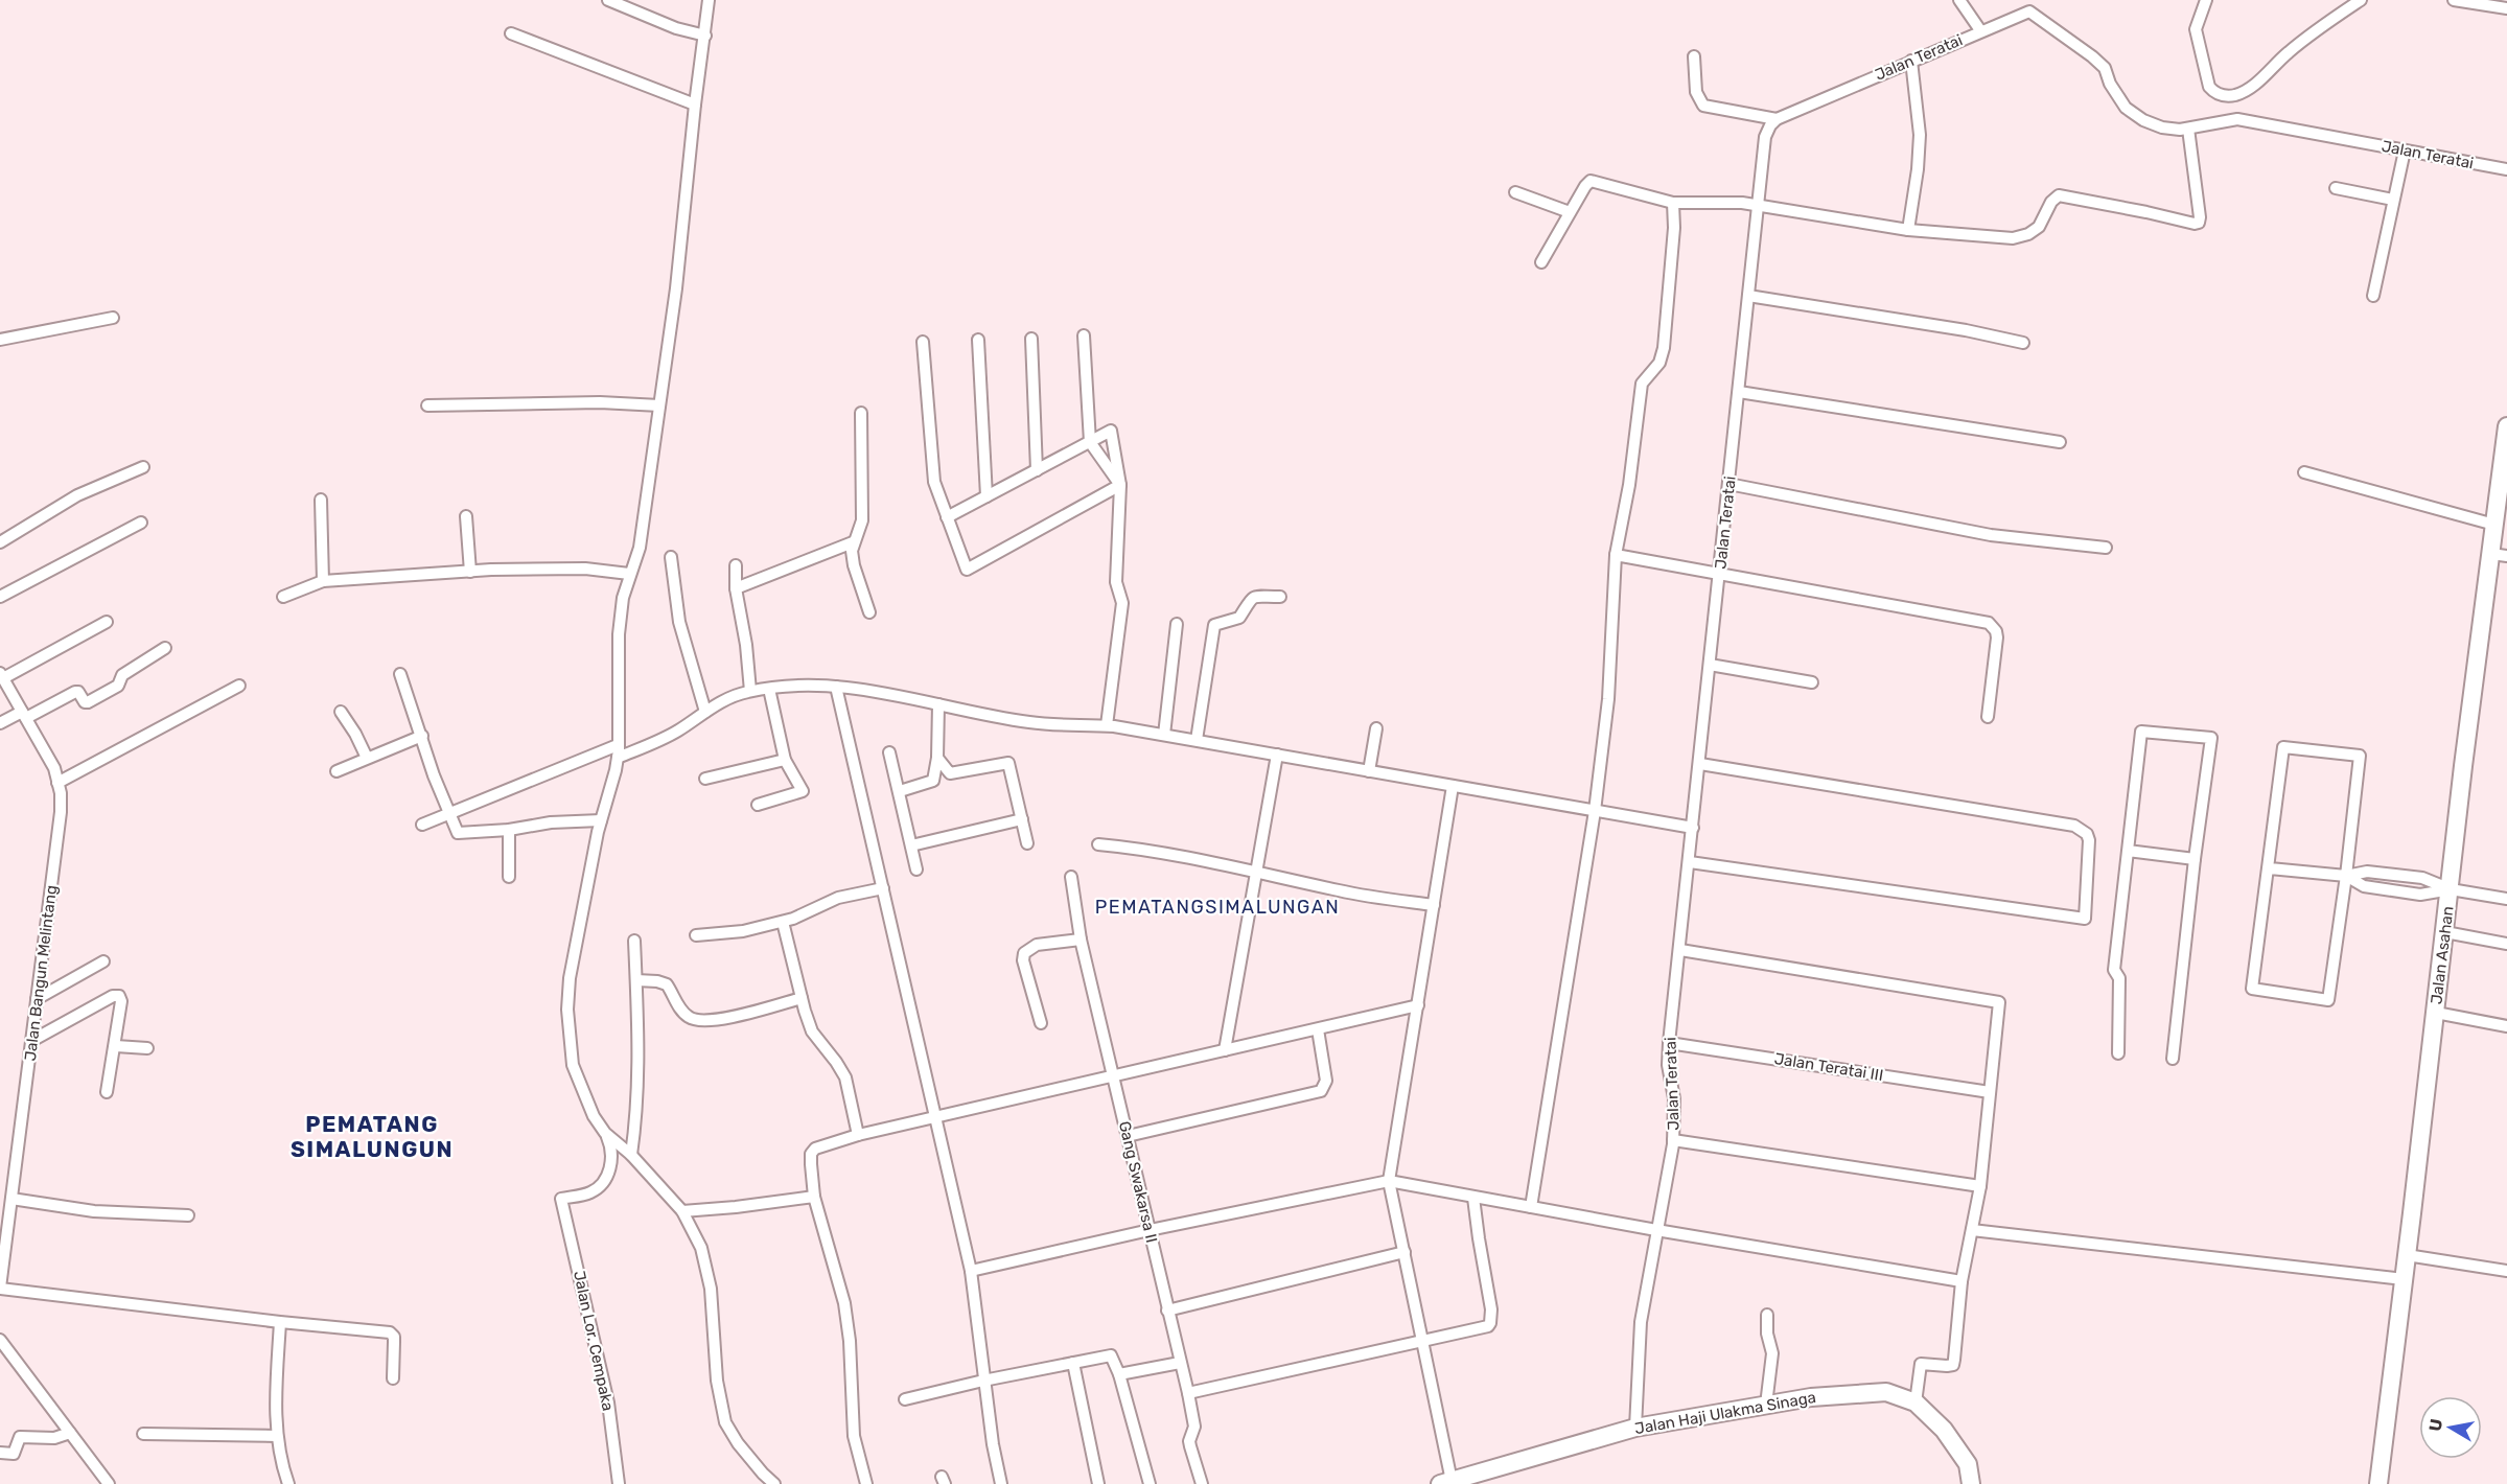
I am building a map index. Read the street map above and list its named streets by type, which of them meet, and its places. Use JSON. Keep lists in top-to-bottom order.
{
  "streets": {
    "main road": ["Jalan Asahan", "Jalan Haji Ulakma Sinaga"],
    "street": [
      "Jalan Teratai",
      "Jalan Bangun Melintang",
      "Jalan Teratai III",
      "Gang Swakarsa II",
      "Jalan Lor. Cempaka"
    ]
  },
  "crossings": [
    ["Jalan Teratai", "Jalan Teratai III"],
    ["Jalan Teratai", "Jalan Haji Ulakma Sinaga"]
  ],
  "districts": ["PEMATANGSIMALUNGAN", "PEMATANG SIMALUNGUN"],
  "north": "left"
}
